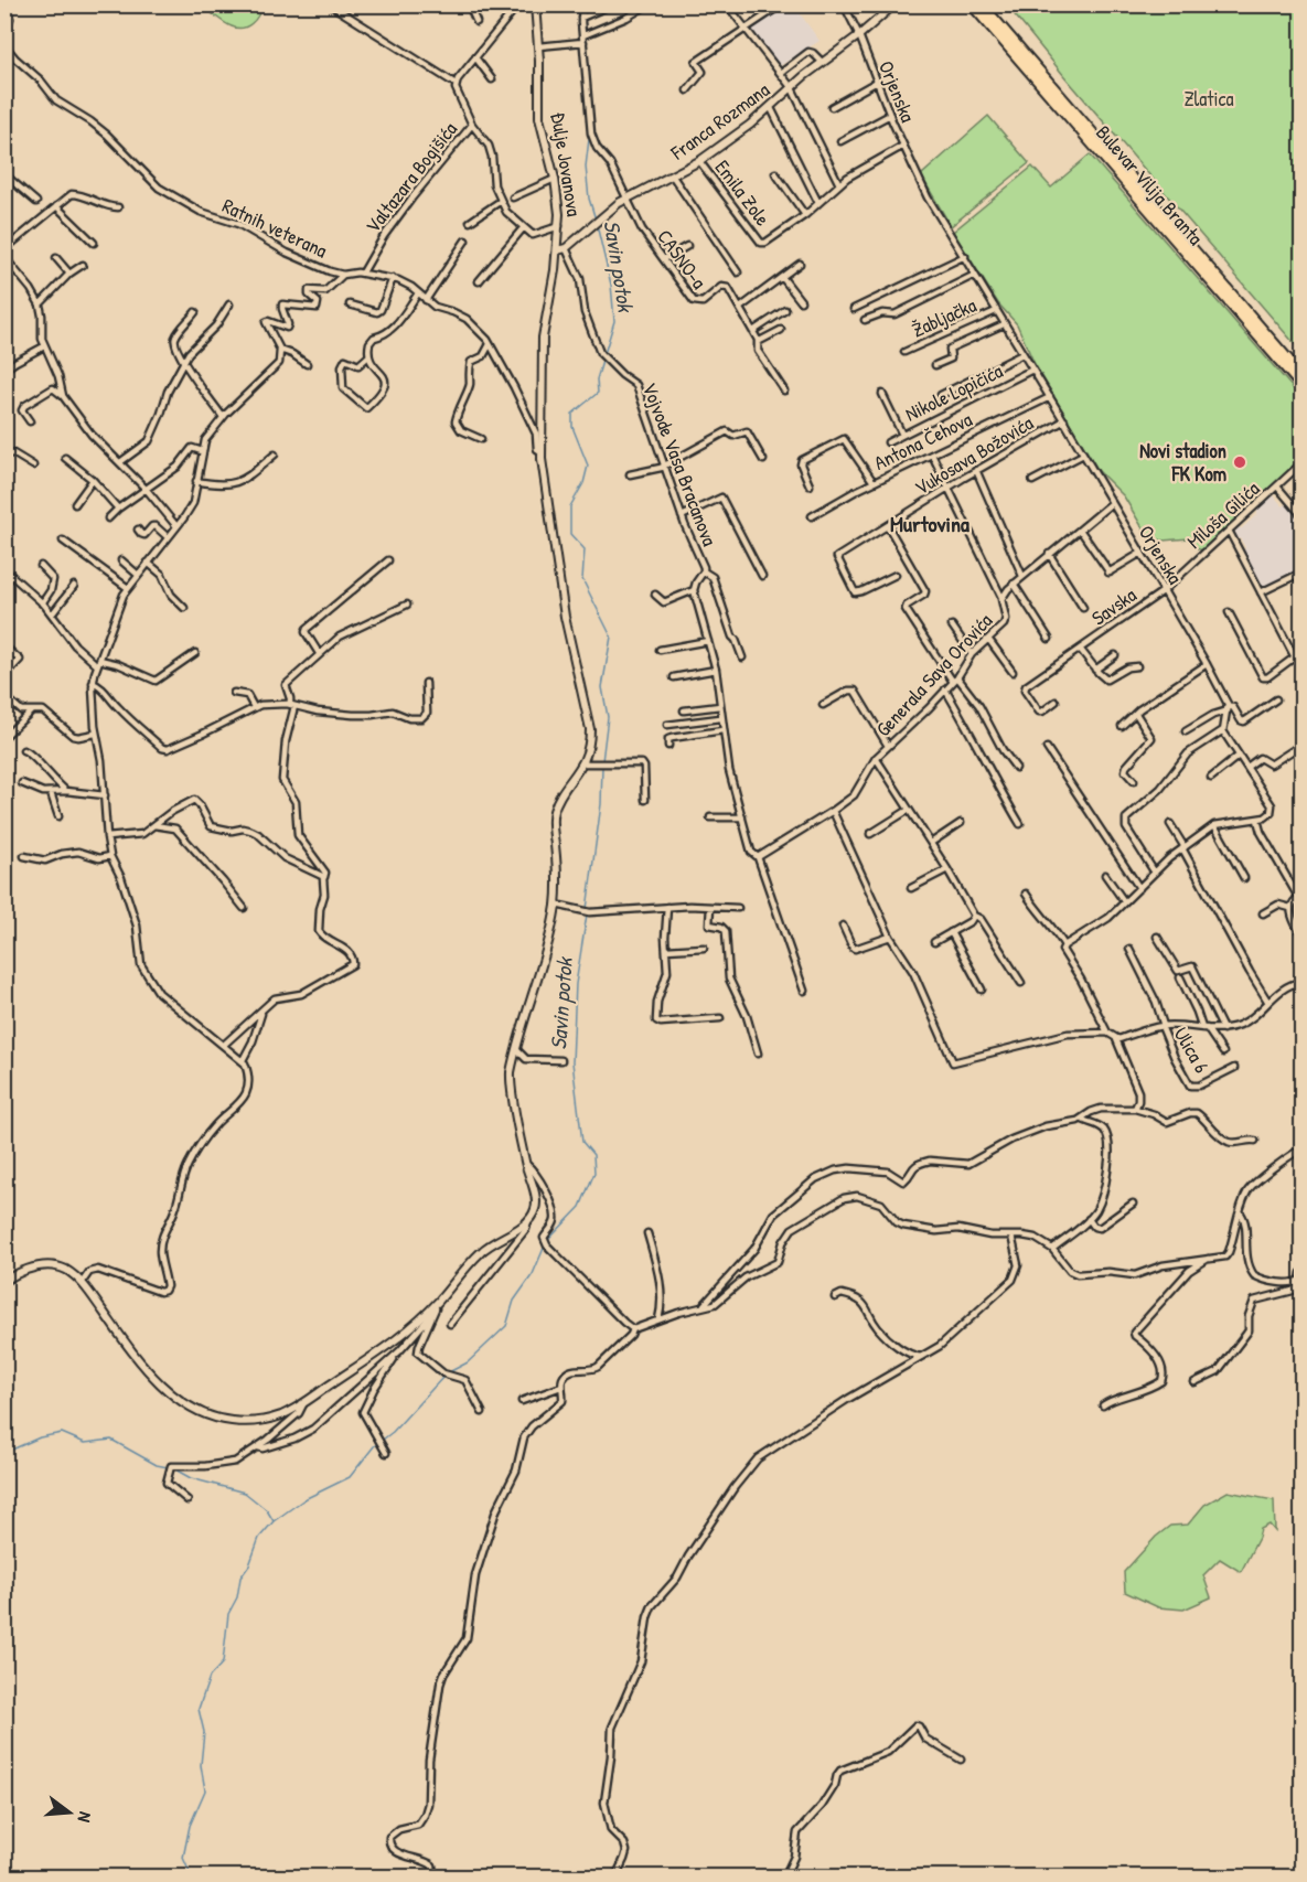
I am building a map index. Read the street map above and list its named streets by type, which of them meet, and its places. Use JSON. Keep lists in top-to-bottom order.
{
  "streets": {
    "main road": ["Bulevar Vilija Branta"],
    "street": [
      "Orjenska",
      "Franca Rozmana",
      "Đulje Jovanova",
      "Valtazara Bogišića",
      "Emila Zole",
      "Ratnih veterana",
      "CASNO-a",
      "Žabljačka",
      "Nikole Lopičića",
      "Antona Čehova",
      "Vukosava Božovića",
      "Vojvode Vasa Bracanova",
      "Miloša Gilića",
      "Savska",
      "Generala Sava Orovića",
      "Ulica 6"
    ]
  },
  "crossings": [
    ["Orjenska", "Franca Rozmana"],
    ["Orjenska", "Žabljačka"],
    ["Orjenska", "Nikole Lopičića"],
    ["Orjenska", "Antona Čehova"],
    ["Orjenska", "Vukosava Božovića"],
    ["Orjenska", "Miloša Gilića"],
    ["Orjenska", "Savska"],
    ["Orjenska", "Generala Sava Orovića"],
    ["Franca Rozmana", "Emila Zole"],
    ["Franca Rozmana", "CASNO-a"],
    ["Franca Rozmana", "Vojvode Vasa Bracanova"],
    ["Đulje Jovanova", "Ratnih veterana"],
    ["Valtazara Bogišića", "Ratnih veterana"],
    ["Miloša Gilića", "Savska"]
  ],
  "districts": ["Murtovina"],
  "water": ["Savin potok"],
  "parks": ["Zlatica"],
  "places": ["Novi stadion FK Kom"],
  "north": "right"
}
